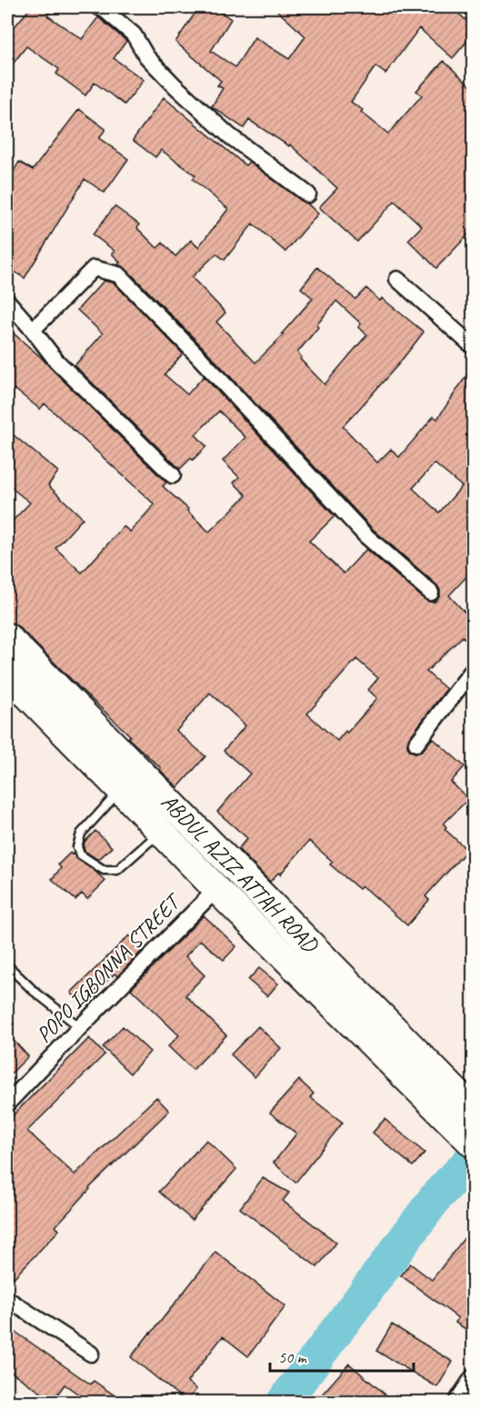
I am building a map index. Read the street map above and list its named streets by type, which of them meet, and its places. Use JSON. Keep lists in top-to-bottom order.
{
  "streets": {
    "highway": ["ABDUL AZIZ ATTAH ROAD"],
    "street": ["POPO IGBONNA STREET"]
  },
  "crossings": [
    ["ABDUL AZIZ ATTAH ROAD", "POPO IGBONNA STREET"]
  ],
  "scale_bar": "50 m"
}
